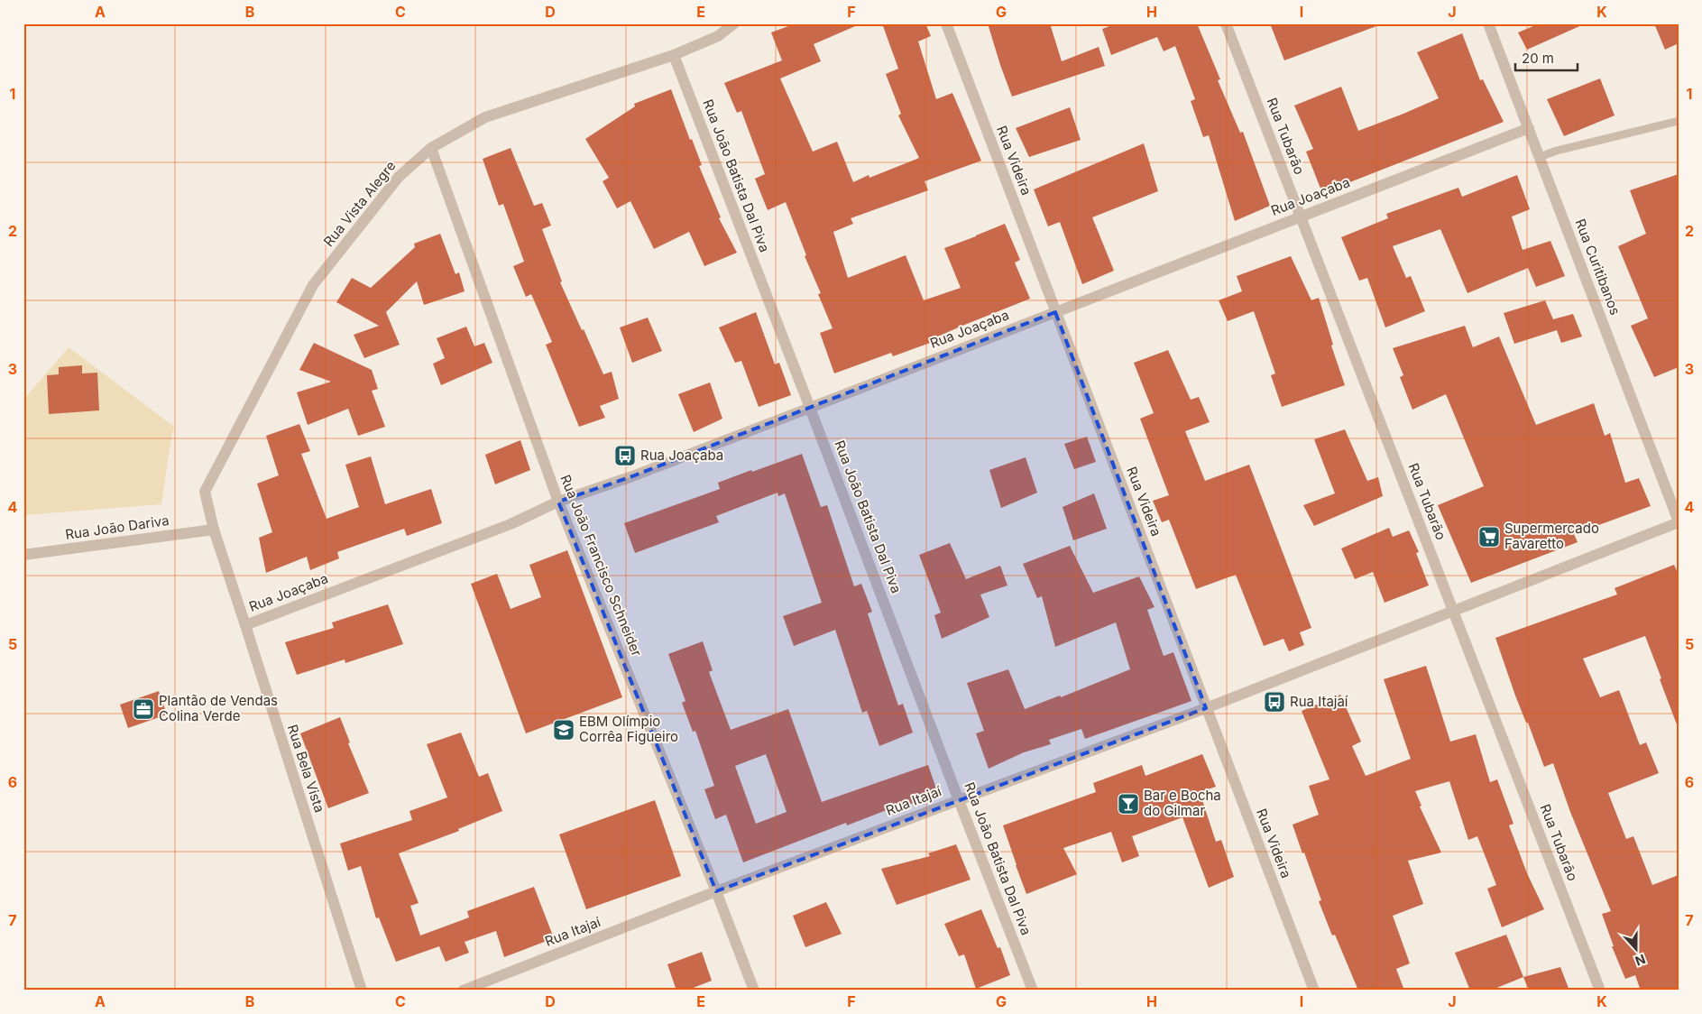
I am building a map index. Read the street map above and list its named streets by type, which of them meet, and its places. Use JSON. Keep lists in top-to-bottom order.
{
  "streets": {
    "street": [
      "Rua Tubarão",
      "Rua Videira",
      "Rua João Batista Dal Piva",
      "Rua Joaçaba",
      "Rua Vista Alegre",
      "Rua Curitibanos",
      "Rua João Dariva",
      "Rua João Francisco Schneider",
      "Rua Bela Vista",
      "Rua Itajaí"
    ]
  },
  "crossings": [
    ["Rua Tubarão", "Rua Joaçaba"],
    ["Rua Tubarão", "Rua Itajaí"],
    ["Rua Videira", "Rua Joaçaba"],
    ["Rua Videira", "Rua Itajaí"],
    ["Rua João Batista Dal Piva", "Rua Joaçaba"],
    ["Rua João Batista Dal Piva", "Rua Vista Alegre"],
    ["Rua João Batista Dal Piva", "Rua Itajaí"],
    ["Rua Joaçaba", "Rua Curitibanos"],
    ["Rua Joaçaba", "Rua João Francisco Schneider"],
    ["Rua Joaçaba", "Rua Bela Vista"],
    ["Rua Vista Alegre", "Rua João Dariva"],
    ["Rua Vista Alegre", "Rua João Francisco Schneider"],
    ["Rua Vista Alegre", "Rua Bela Vista"],
    ["Rua Curitibanos", "Rua Itajaí"],
    ["Rua João Dariva", "Rua Bela Vista"],
    ["Rua João Francisco Schneider", "Rua Itajaí"]
  ],
  "places": {
    "bus stop": ["Rua Joaçaba", "Rua Itajaí"],
    "supermarket": ["Supermercado Favaretto"],
    "office": ["Plantão de Vendas Colina Verde"],
    "school or university": ["EBM Olímpio Corrêa Figueiro"],
    "bar": ["Bar e Bocha do Gilmar"]
  },
  "scale_bar": "20 m",
  "north": "bottom",
  "grid": {
    "columns": [
      "A",
      "B",
      "C",
      "D",
      "E",
      "F",
      "G",
      "H",
      "I",
      "J",
      "K"
    ],
    "rows": [
      "1",
      "2",
      "3",
      "4",
      "5",
      "6",
      "7"
    ]
  }
}
